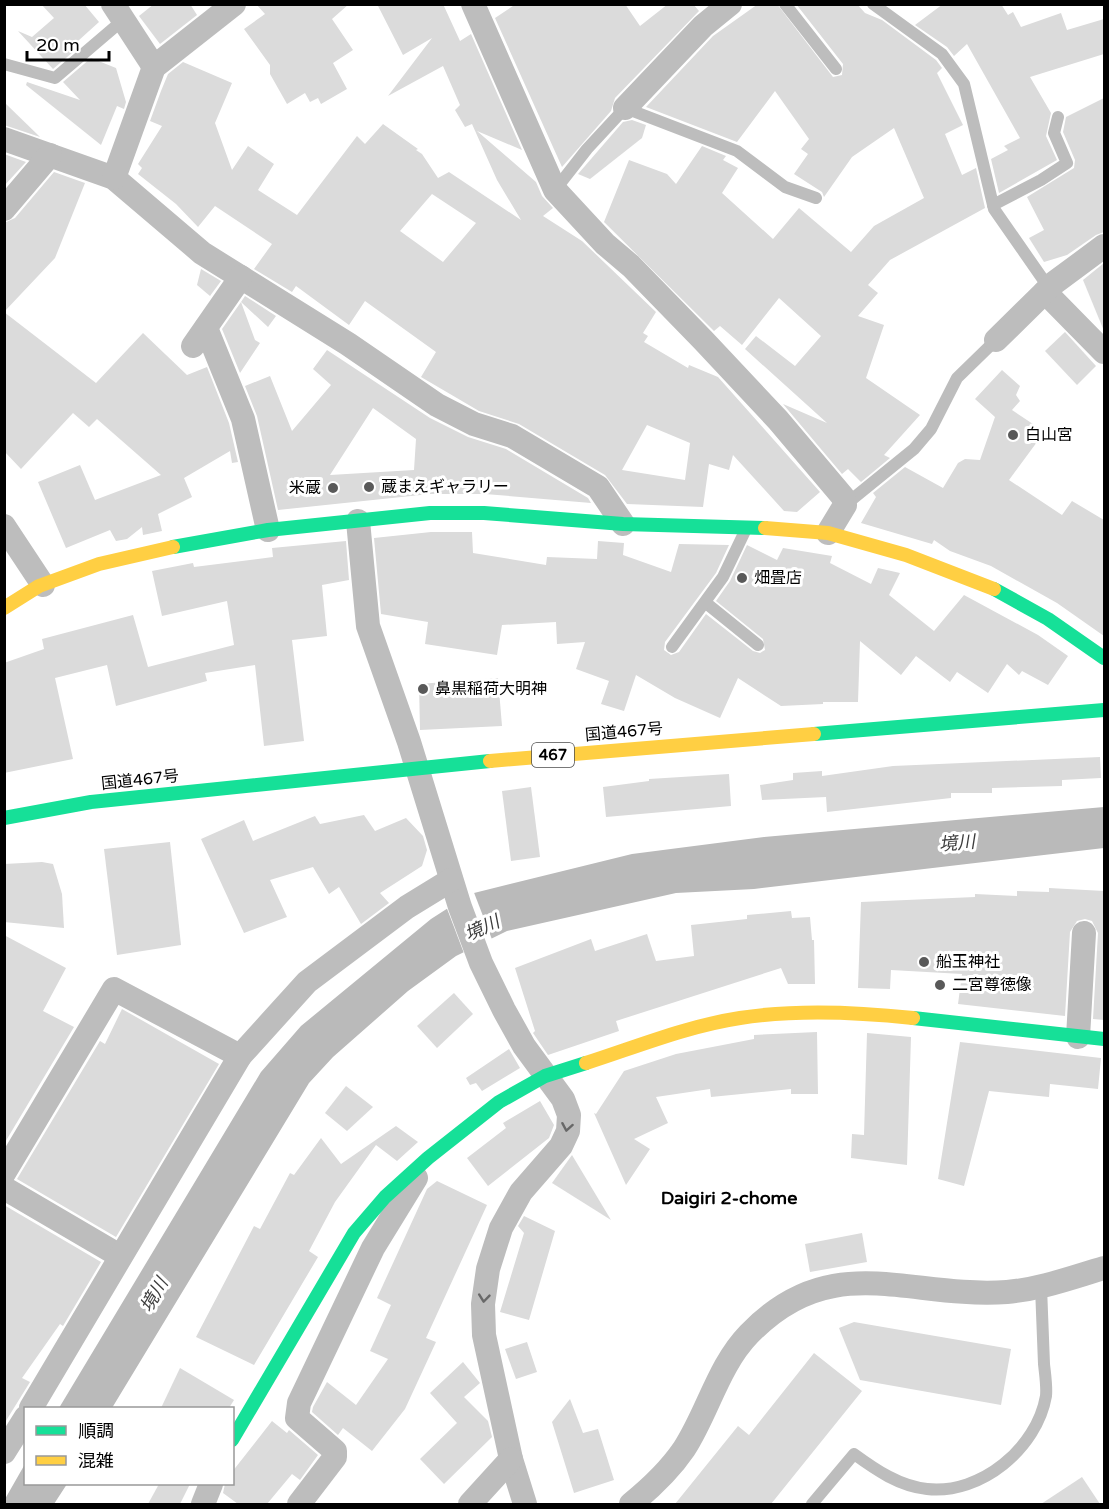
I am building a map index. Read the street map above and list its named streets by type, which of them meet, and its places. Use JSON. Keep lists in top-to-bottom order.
{
  "streets": {
    "main road": ["国道467号", "467"]
  },
  "districts": ["Daigiri 2-chome"],
  "water": ["境川"],
  "places": [
    "白山宮",
    "蔵まえギャラリー",
    "米蔵",
    "畑畳店",
    "鼻黒稲荷大明神",
    "船玉神社",
    "二宮尊徳像"
  ],
  "legend": ["順調", "混雑"],
  "scale_bar": "20 m"
}
